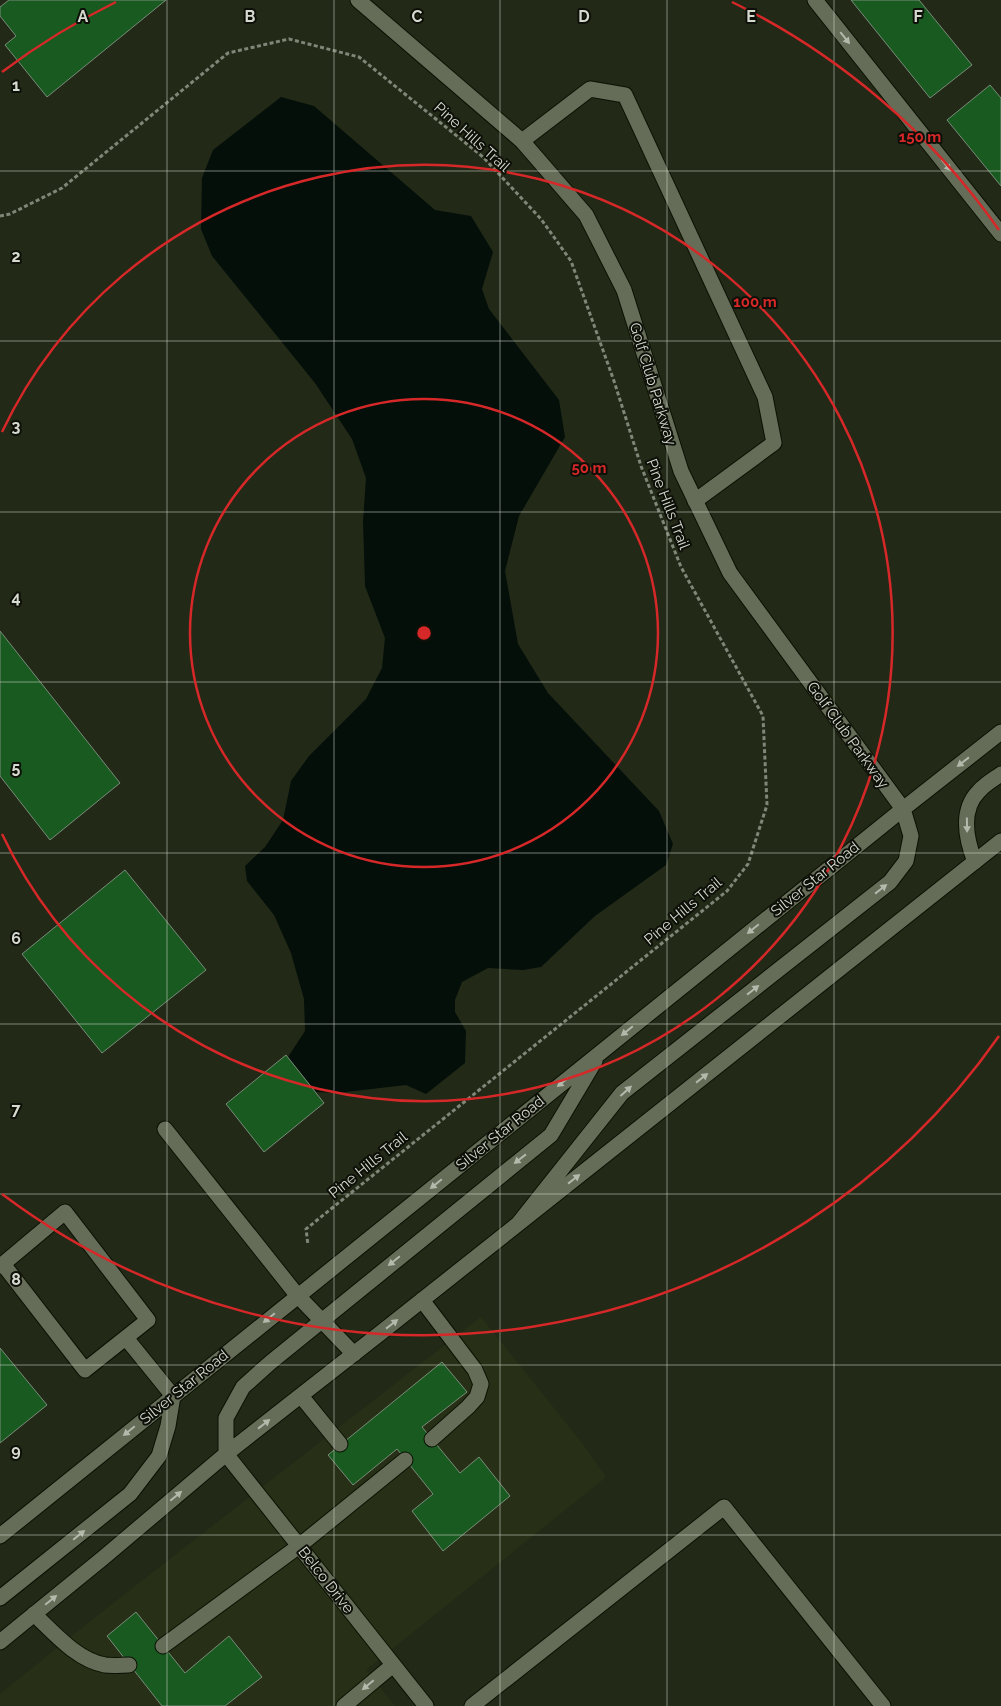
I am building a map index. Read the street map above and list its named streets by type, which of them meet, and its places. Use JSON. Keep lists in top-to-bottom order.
{
  "streets": {
    "main road": ["Golf Club Parkway", "Silver Star Road", "Belco Drive"],
    "path": ["Pine Hills Trail"]
  },
  "crossings": [
    ["Golf Club Parkway", "Silver Star Road"]
  ],
  "grid": {
    "columns": [
      "A",
      "B",
      "C",
      "D",
      "E",
      "F"
    ],
    "rows": [
      "1",
      "2",
      "3",
      "4",
      "5",
      "6",
      "7",
      "8",
      "9"
    ]
  },
  "rings": ["150 m", "100 m", "50 m"]
}
